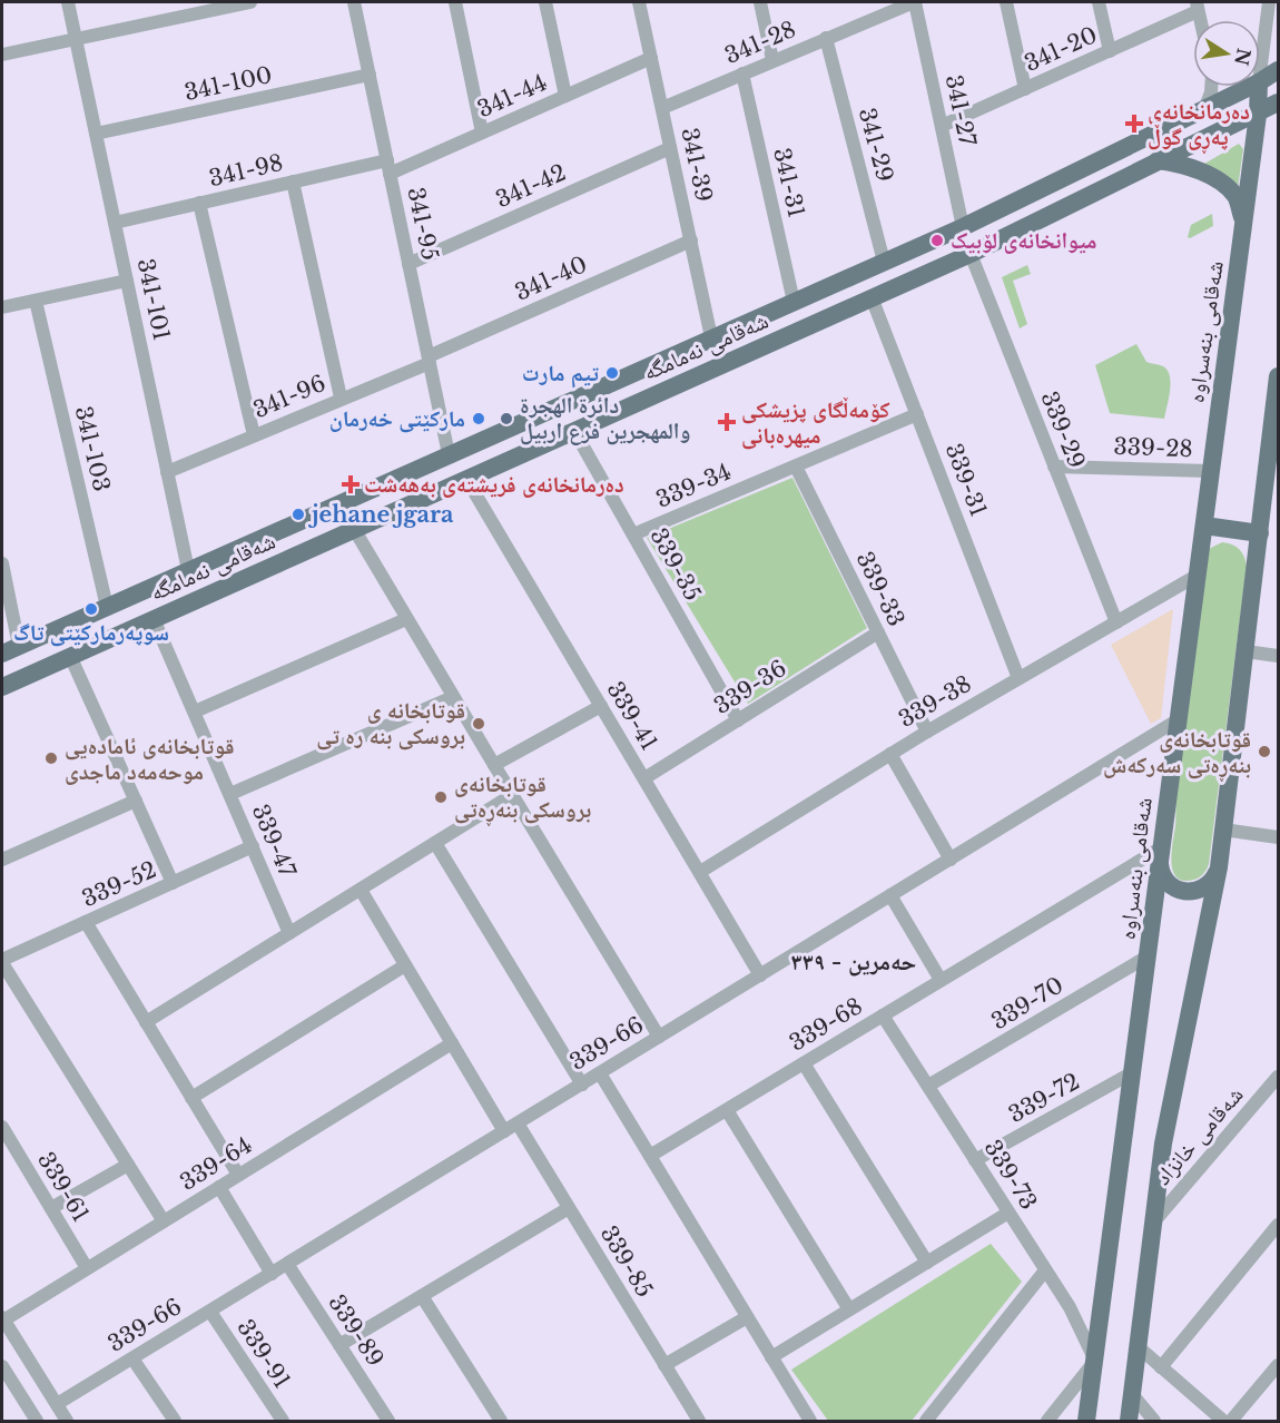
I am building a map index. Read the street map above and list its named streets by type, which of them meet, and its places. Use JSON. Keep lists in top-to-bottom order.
{
  "streets": {
    "main road": ["شەقامی بنەسراوە", "شەقامی نەمامگە"],
    "street": [
      "341-28",
      "341-20",
      "341-100",
      "341-44",
      "341-27",
      "341-29",
      "341-39",
      "341-98",
      "341-31",
      "341-42",
      "341-95",
      "341-40",
      "341-101",
      "341-96",
      "339-29",
      "339-28",
      "341-103",
      "339-31",
      "339-34",
      "339-35",
      "339-33",
      "339-36",
      "339-38",
      "339-41",
      "339-47",
      "339-52",
      "339-70",
      "339-68",
      "339-66",
      "339-72",
      "شەقامی خانزاد",
      "339-64",
      "339-73",
      "339-61",
      "339-85",
      "339-89",
      "339-91"
    ]
  },
  "crossings": [
    ["341-28", "341-27"],
    ["341-28", "341-29"],
    ["341-28", "341-39"],
    ["341-28", "341-31"],
    ["341-20", "341-27"],
    ["341-100", "341-95"],
    ["341-100", "341-101"],
    ["341-44", "341-39"],
    ["341-44", "341-98"],
    ["341-44", "341-95"],
    ["341-27", "شەقامی نەمامگە"],
    ["341-29", "شەقامی نەمامگە"],
    ["341-39", "341-42"],
    ["341-39", "341-40"],
    ["341-39", "شەقامی نەمامگە"],
    ["341-98", "341-95"],
    ["341-98", "341-101"],
    ["341-31", "شەقامی نەمامگە"],
    ["341-42", "341-95"],
    ["341-95", "341-40"],
    ["341-95", "شەقامی نەمامگە"],
    ["341-95", "341-96"],
    ["341-40", "341-96"],
    ["341-101", "شەقامی نەمامگە"],
    ["341-101", "341-96"],
    ["شەقامی بنەسراوە", "شەقامی نەمامگە"],
    ["شەقامی بنەسراوە", "339-28"],
    ["شەقامی بنەسراوە", "339-38"],
    ["شەقامی بنەسراوە", "339-70"],
    ["شەقامی بنەسراوە", "339-68"],
    ["شەقامی بنەسراوە", "339-66"],
    ["شەقامی بنەسراوە", "339-72"],
    ["شەقامی بنەسراوە", "339-73"],
    ["شەقامی نەمامگە", "339-29"],
    ["شەقامی نەمامگە", "341-103"],
    ["شەقامی نەمامگە", "339-31"],
    ["شەقامی نەمامگە", "339-35"],
    ["شەقامی نەمامگە", "339-41"],
    ["شەقامی نەمامگە", "339-47"],
    ["339-29", "339-28"],
    ["339-29", "339-38"],
    ["339-31", "339-34"],
    ["339-31", "339-38"],
    ["339-34", "339-35"],
    ["339-34", "339-33"],
    ["339-35", "339-36"],
    ["339-33", "339-36"],
    ["339-33", "339-38"],
    ["339-36", "339-41"],
    ["339-38", "339-41"],
    ["339-41", "339-66"],
    ["339-47", "339-52"],
    ["339-70", "339-73"],
    ["339-68", "339-73"],
    ["339-66", "339-85"],
    ["339-66", "339-89"],
    ["339-66", "339-91"],
    ["339-72", "339-73"],
    ["339-64", "339-61"]
  ],
  "districts": ["حەمرین - ٣٣٩"],
  "places": {
    "health": ["دەرمانخانەی پەڕی گوڵ", "کۆمەڵگای پزیشکی میهرەبانی", "دەرمانخانەی فریشتەی بەهەشت"],
    "other": [
      "میوانخانەی لۆبیک",
      "تیم مارت",
      "مارکێتی خەرمان",
      "دائرة الهجرة والمهجرين فرع اربيل",
      "jehane jgara",
      "سوپەرمارکێتی تاگ",
      "قوتابخانه ى بروسكى بنه ره تى",
      "قوتابخانەی بنەڕەتی سەرکەش",
      "قوتابخانەی ئامادەیی موحەمەد ماجدی",
      "قوتابخانەی بروسکی بنەڕەتی"
    ]
  },
  "north": "right"
}
